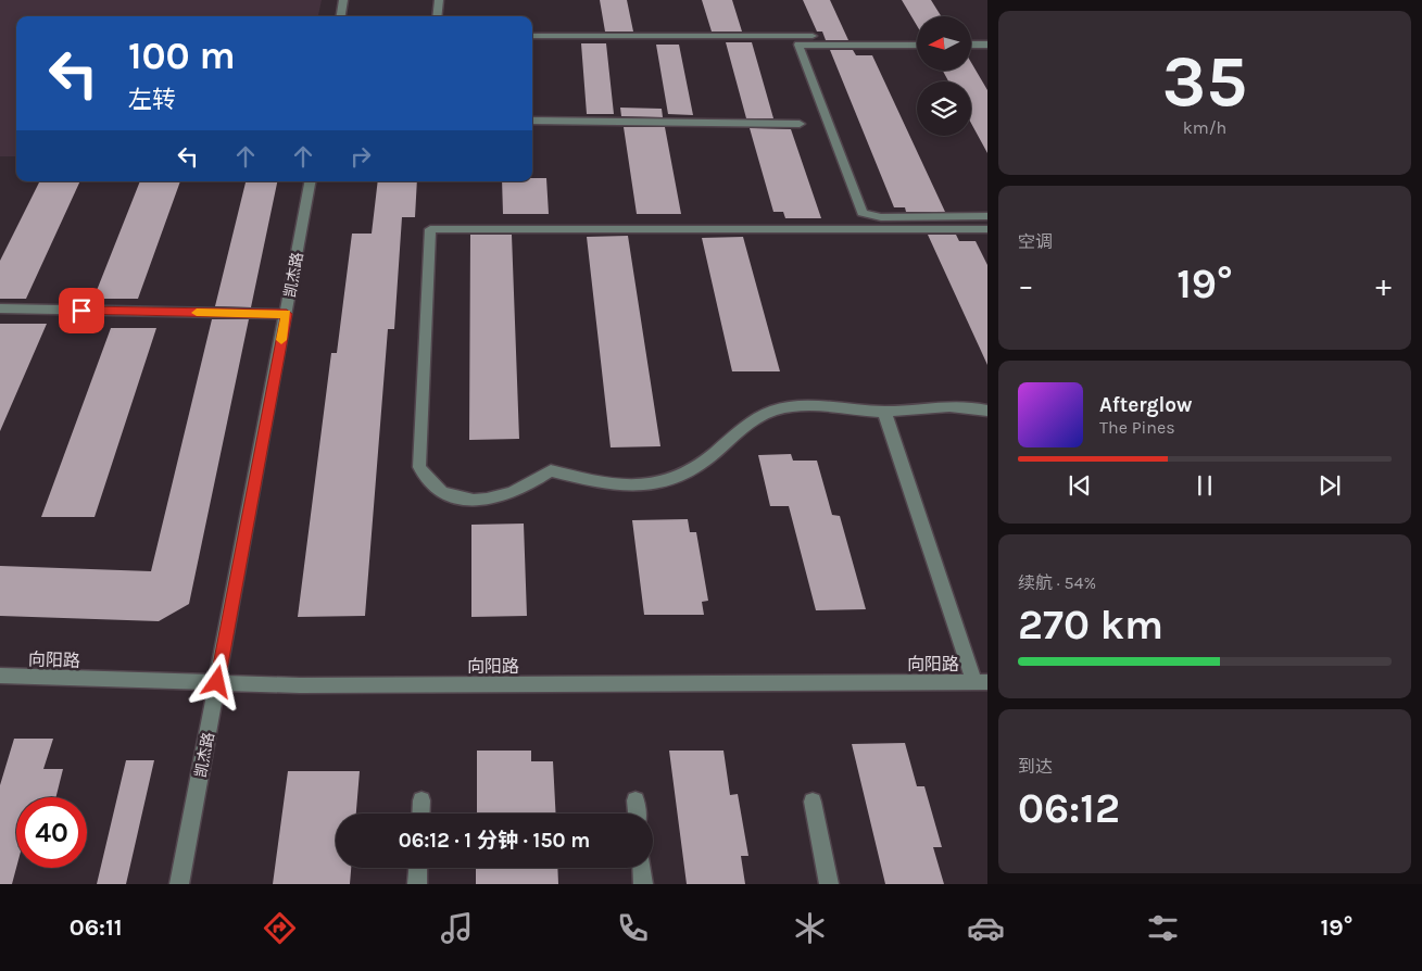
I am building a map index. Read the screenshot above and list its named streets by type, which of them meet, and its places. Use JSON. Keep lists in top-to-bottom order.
{
  "streets": {
    "street": ["凯杰路", "向阳路"]
  },
  "crossings": [
    ["凯杰路", "向阳路"]
  ],
  "north": "left",
  "page": {
    "tile": [
      ["35", "km/h"],
      "空调",
      ["续航 · 54%", "270 km"],
      ["到达", "06:12"]
    ],
    "turn": ["100 m", "左转"],
    "heat": ["−", "19°", "+"],
    "song": ["Afterglow", "The Pines"],
    "limit": "40",
    "trip": "06:12 · 1 分钟 · 150 m",
    "tabs": ["06:11", "19°"]
  }
}
